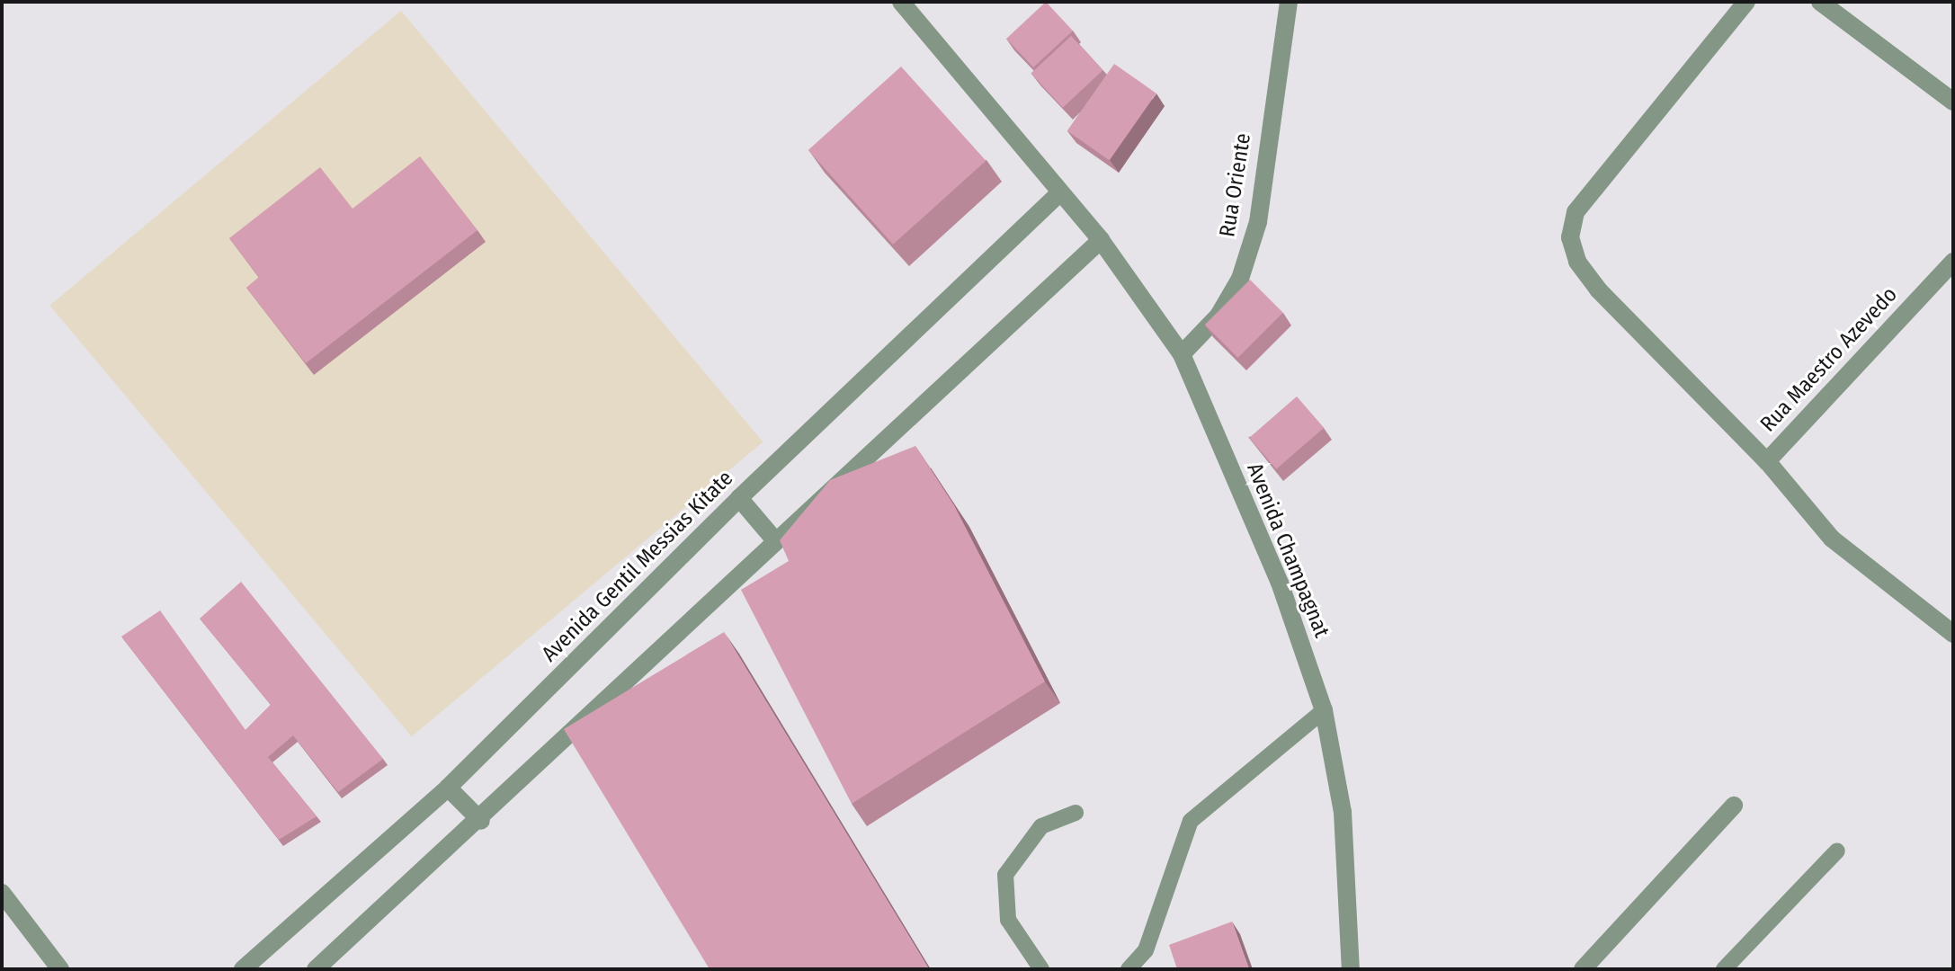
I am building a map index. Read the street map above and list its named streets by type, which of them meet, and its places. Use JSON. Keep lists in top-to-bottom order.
{
  "streets": {
    "street": [
      "Rua Oriente",
      "Rua Maestro Azevedo",
      "Avenida Champagnat",
      "Avenida Gentil Messias Kitate"
    ]
  },
  "crossings": [
    ["Rua Oriente", "Avenida Champagnat"],
    ["Avenida Champagnat", "Avenida Gentil Messias Kitate"]
  ]
}
